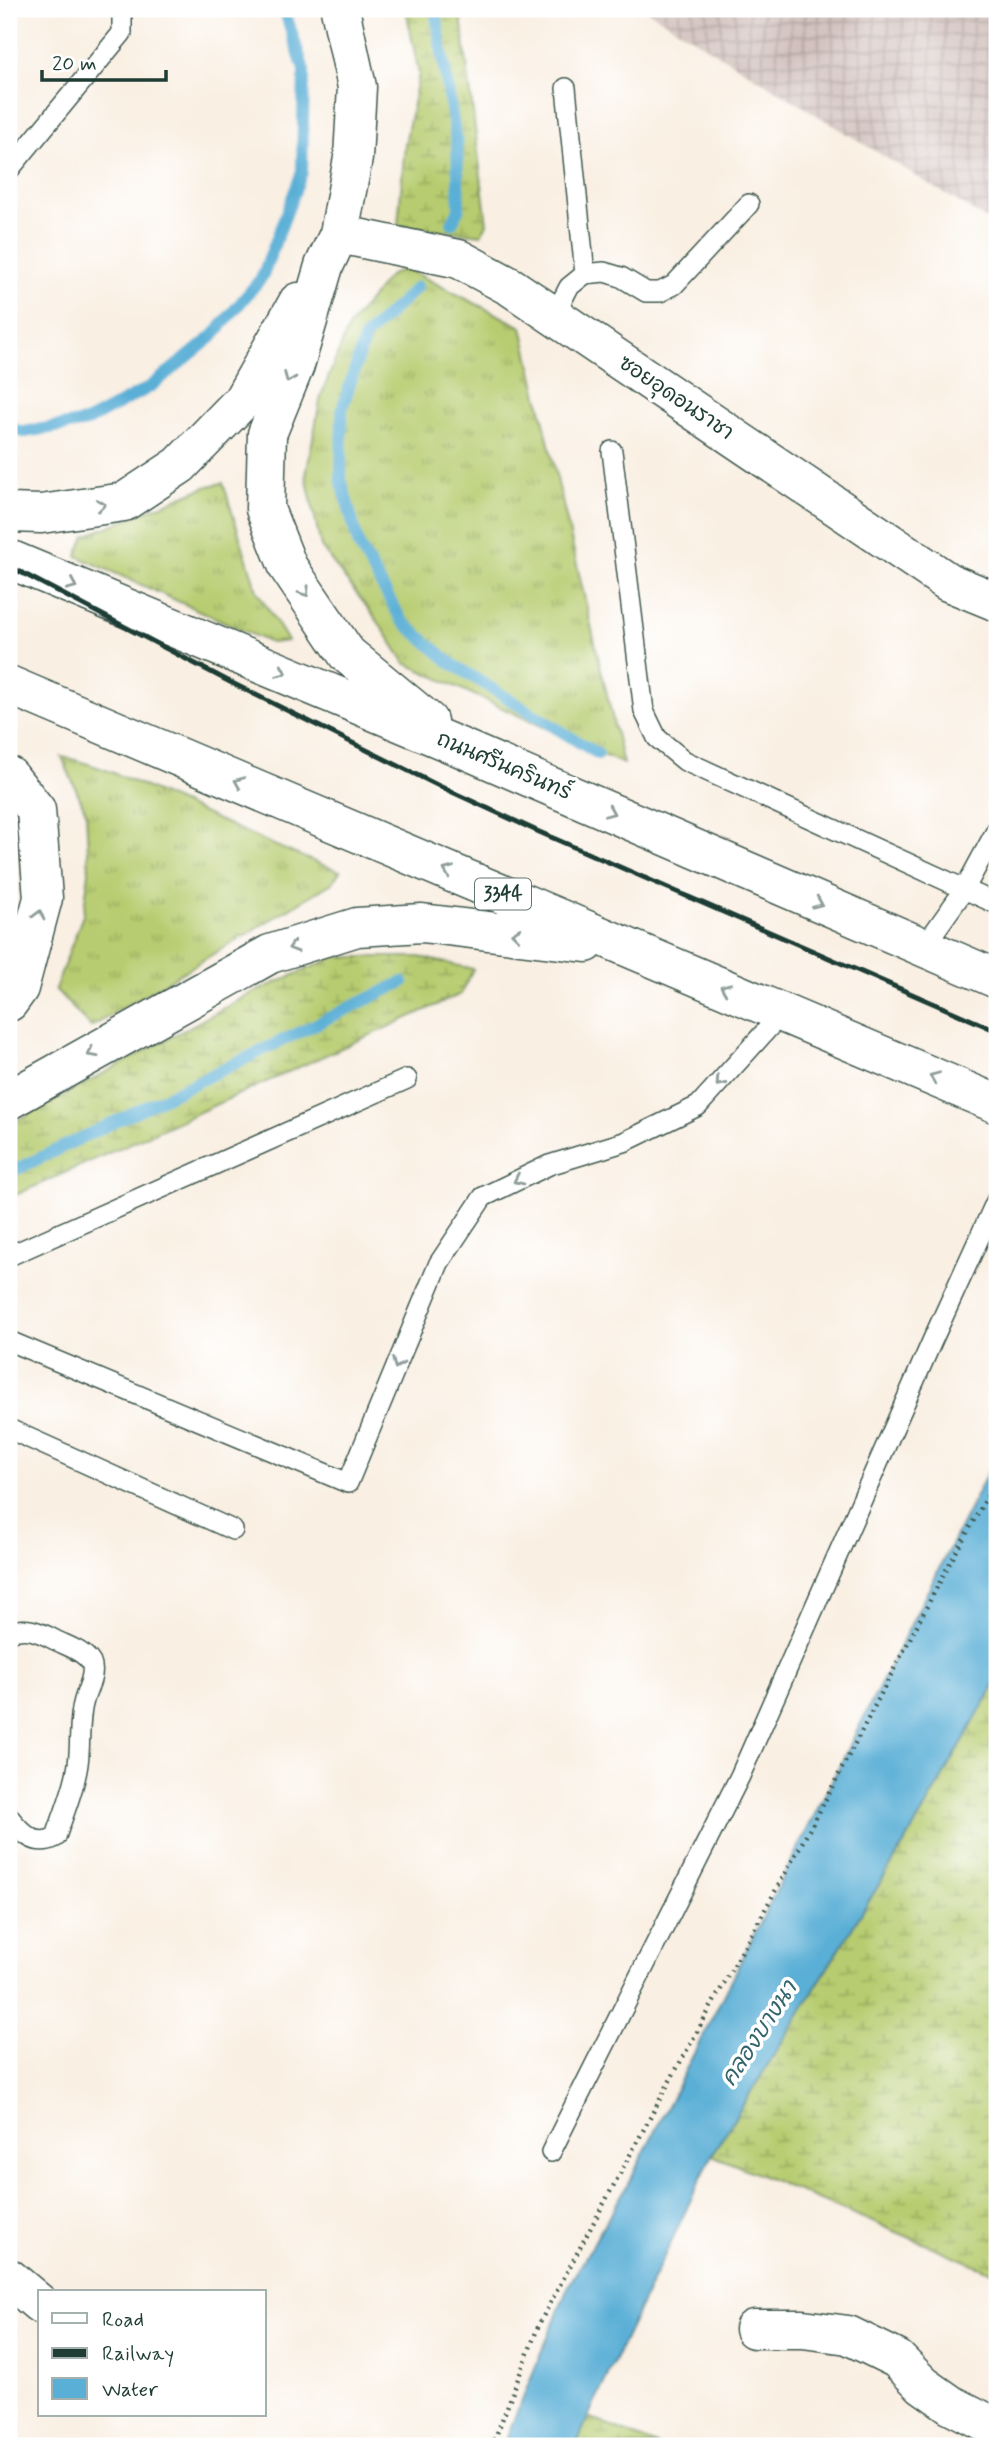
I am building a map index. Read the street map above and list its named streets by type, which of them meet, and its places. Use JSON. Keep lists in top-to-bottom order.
{
  "streets": {
    "main road": ["ซอยอุดอนราชา", "ถนนศรีนครินทร์", "3344"]
  },
  "water": ["คลองบางนา"],
  "legend": ["Road", "Railway", "Water"],
  "scale_bar": "20 m"
}
